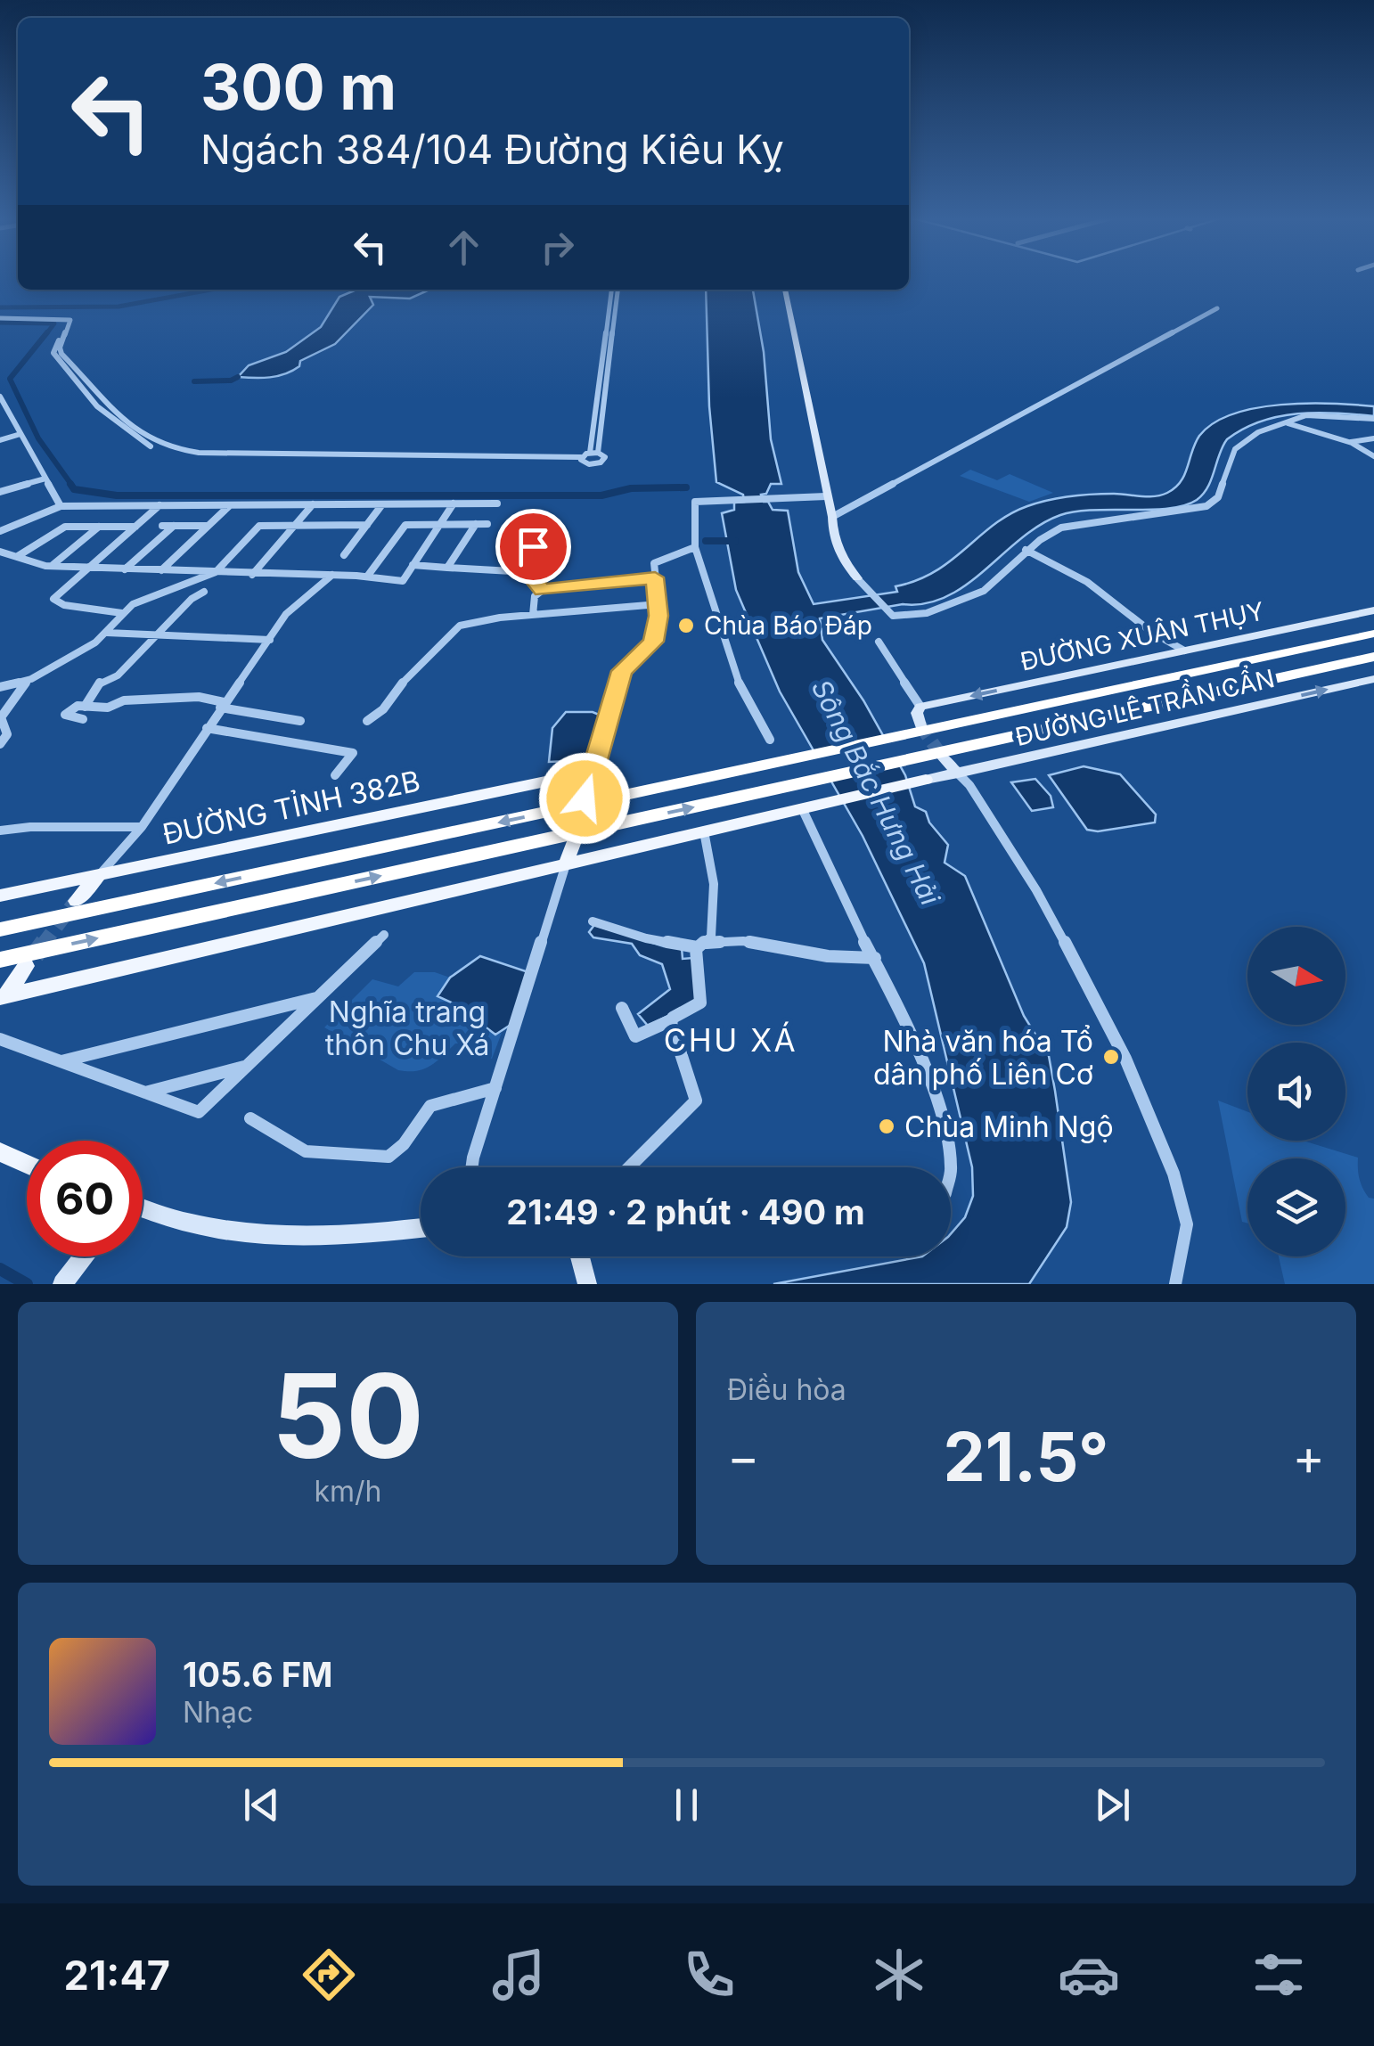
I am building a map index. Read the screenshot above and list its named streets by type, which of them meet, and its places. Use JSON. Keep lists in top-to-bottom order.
{
  "streets": {
    "main road": ["ĐƯỜNG XUÂN THỤY", "ĐƯỜNG LÊ TRẦN CẨN", "ĐƯỜNG TỈNH 382B"]
  },
  "one_way": ["ĐƯỜNG XUÂN THỤY", "ĐƯỜNG LÊ TRẦN CẨN"],
  "districts": ["CHU XÁ"],
  "water": ["Sông Bắc Hưng Hải"],
  "parks": ["Nghĩa trang thôn Chu Xá"],
  "places": ["Chùa Báo Đáp", "Nhà văn hóa Tổ dân phố Liên Cơ", "Chùa Minh Ngộ"],
  "north": "right",
  "page": {
    "turn": ["300 m", "Ngách 384/104 Đường Kiêu Kỵ"],
    "limit": "60",
    "trip": "21:49 · 2 phút · 490 m",
    "tile": [
      ["50", "km/h"],
      "Điều hòa"
    ],
    "heat": ["−", "21.5°", "+"],
    "song": ["105.6 FM", "Nhạc"],
    "tabs": "21:47"
  }
}
